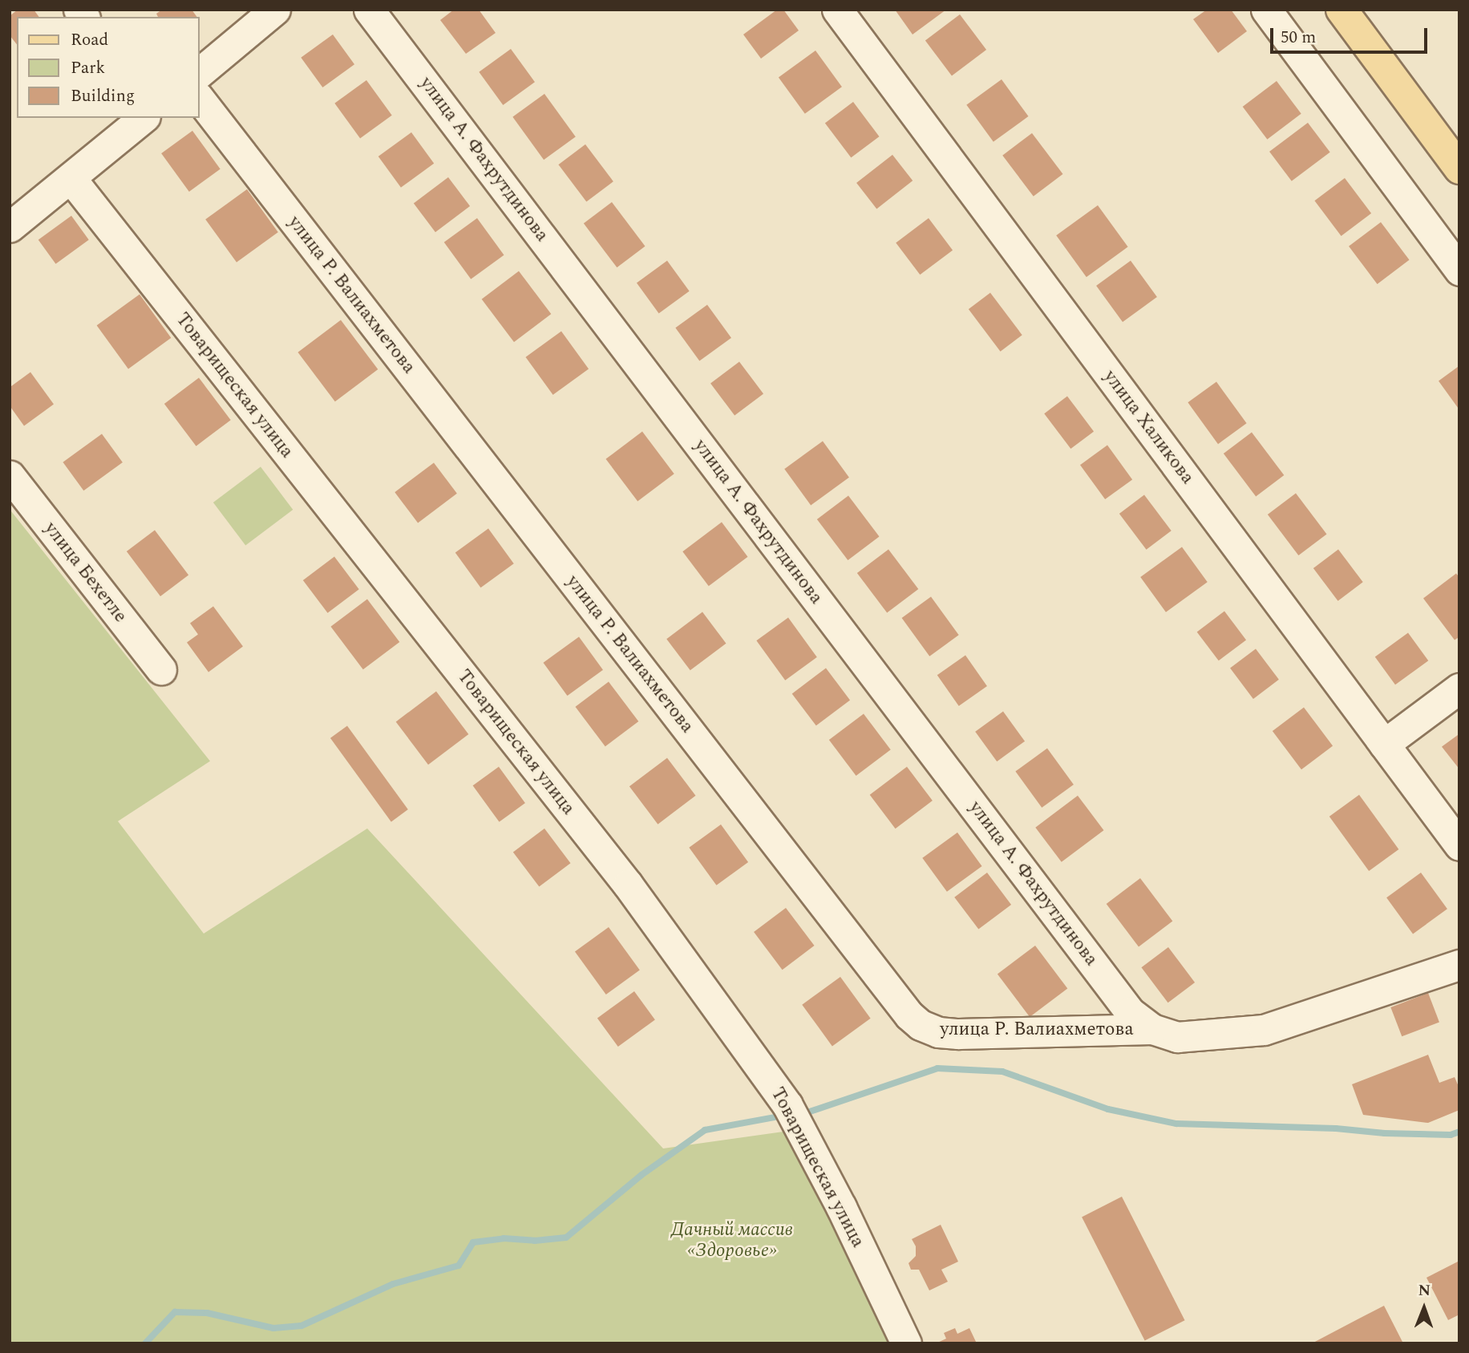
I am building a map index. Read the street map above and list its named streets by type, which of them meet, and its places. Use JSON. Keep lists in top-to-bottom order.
{
  "streets": {
    "street": [
      "улица А. Фахрутдинова",
      "улица Р. Валиахметова",
      "Товарищеская улица",
      "улица Халикова",
      "улица Бехетле"
    ]
  },
  "crossings": [
    ["улица А. Фахрутдинова", "улица Р. Валиахметова"]
  ],
  "parks": ["Дачный массив «Здоровье»"],
  "legend": ["Road", "Park", "Building"],
  "scale_bar": "50 m",
  "north": "top"
}
